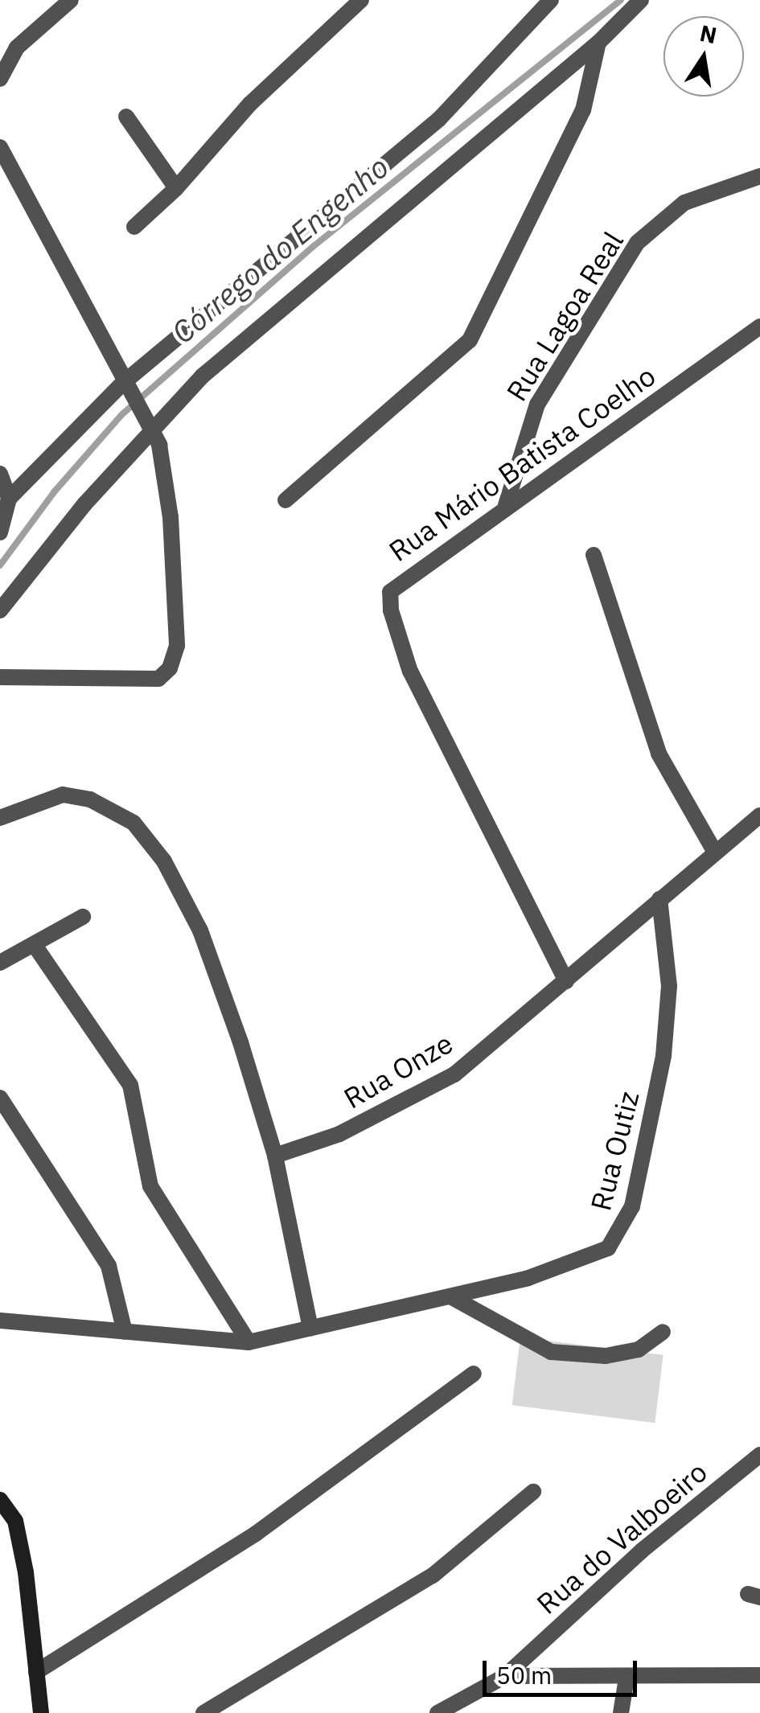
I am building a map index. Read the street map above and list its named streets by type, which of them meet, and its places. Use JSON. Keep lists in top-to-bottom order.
{
  "streets": {
    "street": [
      "Rua Lagoa Real",
      "Rua Mário Batista Coelho",
      "Rua Onze",
      "Rua Outiz",
      "Rua do Valboeiro"
    ]
  },
  "crossings": [
    ["Rua Lagoa Real", "Rua Mário Batista Coelho"],
    ["Rua Mário Batista Coelho", "Rua Onze"],
    ["Rua Onze", "Rua Outiz"]
  ],
  "water": ["Córrego do Engenho"],
  "scale_bar": "50 m",
  "north": "top"
}
